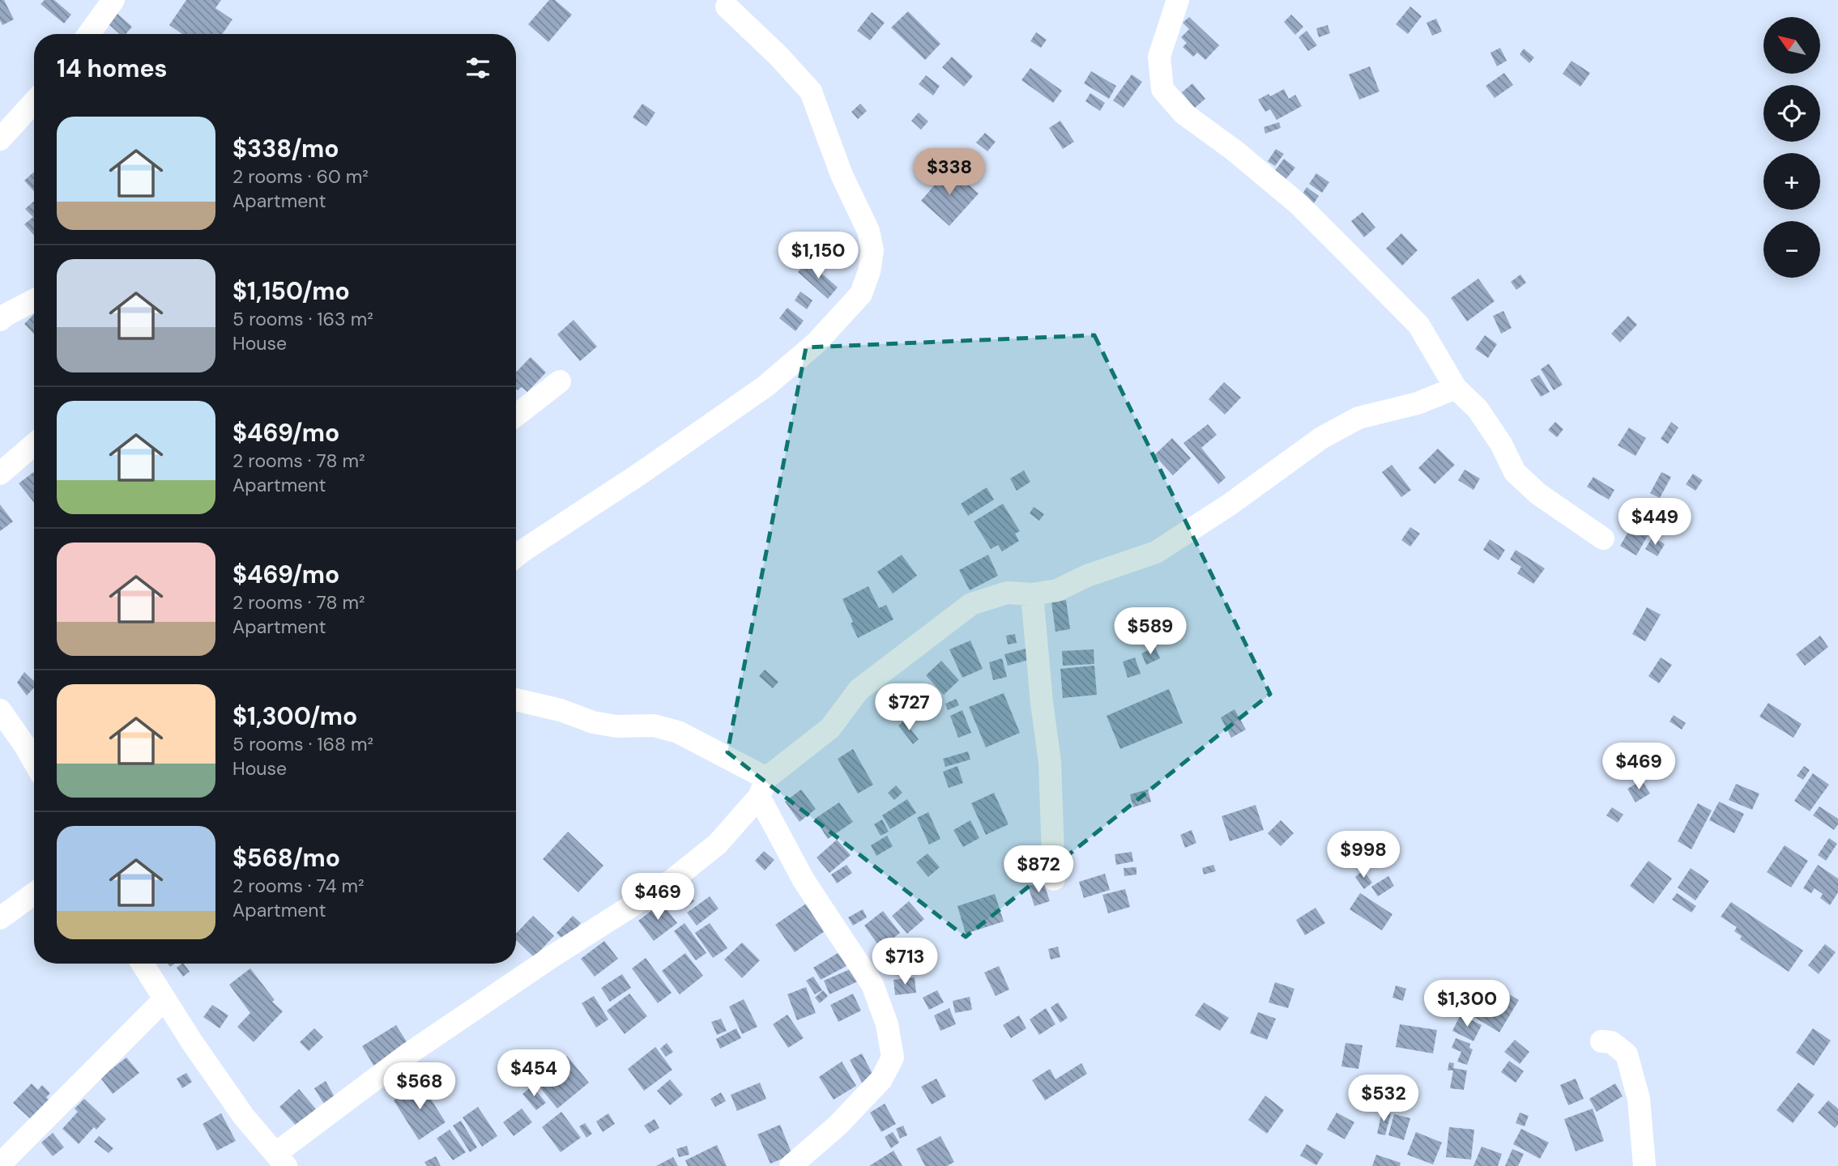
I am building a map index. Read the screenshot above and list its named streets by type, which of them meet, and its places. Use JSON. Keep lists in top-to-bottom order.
{
  "north": "top left",
  "page": {
    "map_buttons": ["+", "−"],
    "heading": "14 homes",
    "list": [
      {
        "name": "$338/mo",
        "note": "2 rooms · 60 m² · Apartment"
      },
      {
        "name": "$1,150/mo",
        "note": "5 rooms · 163 m² · House"
      },
      {
        "name": "$469/mo",
        "note": "2 rooms · 78 m² · Apartment"
      },
      {
        "name": "$469/mo",
        "note": "2 rooms · 78 m² · Apartment"
      },
      {
        "name": "$1,300/mo",
        "note": "5 rooms · 168 m² · House"
      },
      {
        "name": "$568/mo",
        "note": "2 rooms · 74 m² · Apartment"
      }
    ],
    "price": [
      "$338",
      "$1,150",
      "$449",
      "$589",
      "$727",
      "$469",
      "$998",
      "$872",
      "$469",
      "$713",
      "$1,300",
      "$454",
      "$568",
      "$532"
    ]
  }
}
